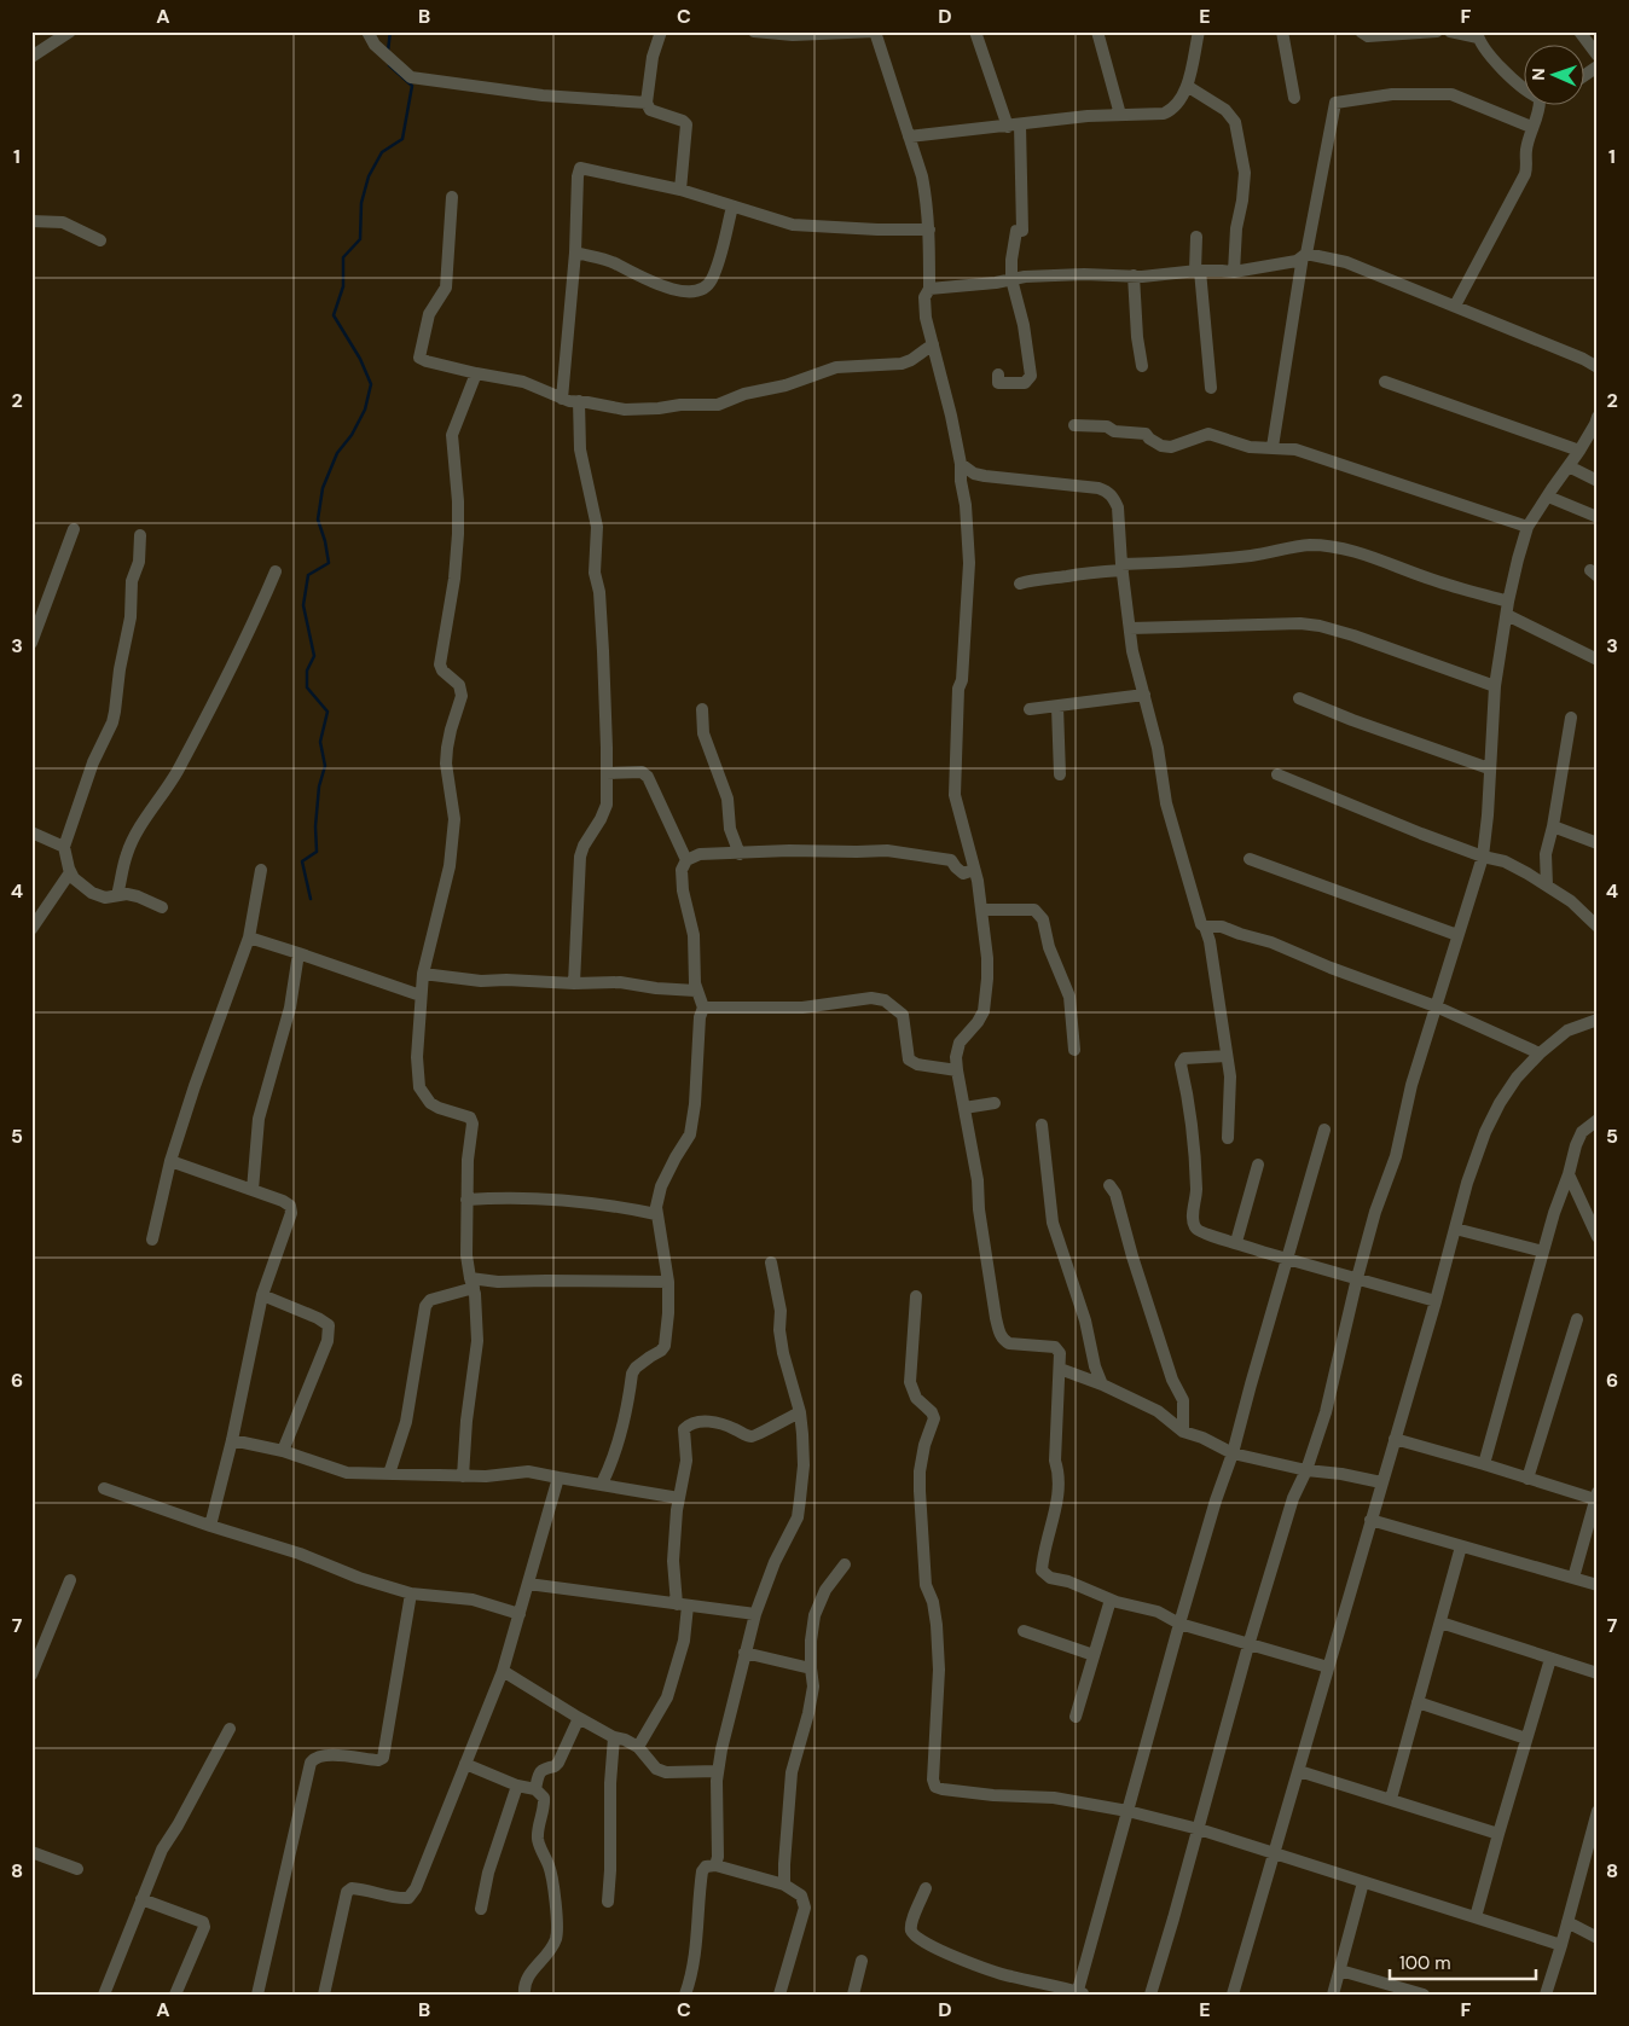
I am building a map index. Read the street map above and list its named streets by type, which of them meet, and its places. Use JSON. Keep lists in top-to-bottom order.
{
  "scale_bar": "100 m",
  "north": "left",
  "grid": {
    "columns": [
      "A",
      "B",
      "C",
      "D",
      "E",
      "F"
    ],
    "rows": [
      "1",
      "2",
      "3",
      "4",
      "5",
      "6",
      "7",
      "8"
    ]
  }
}
